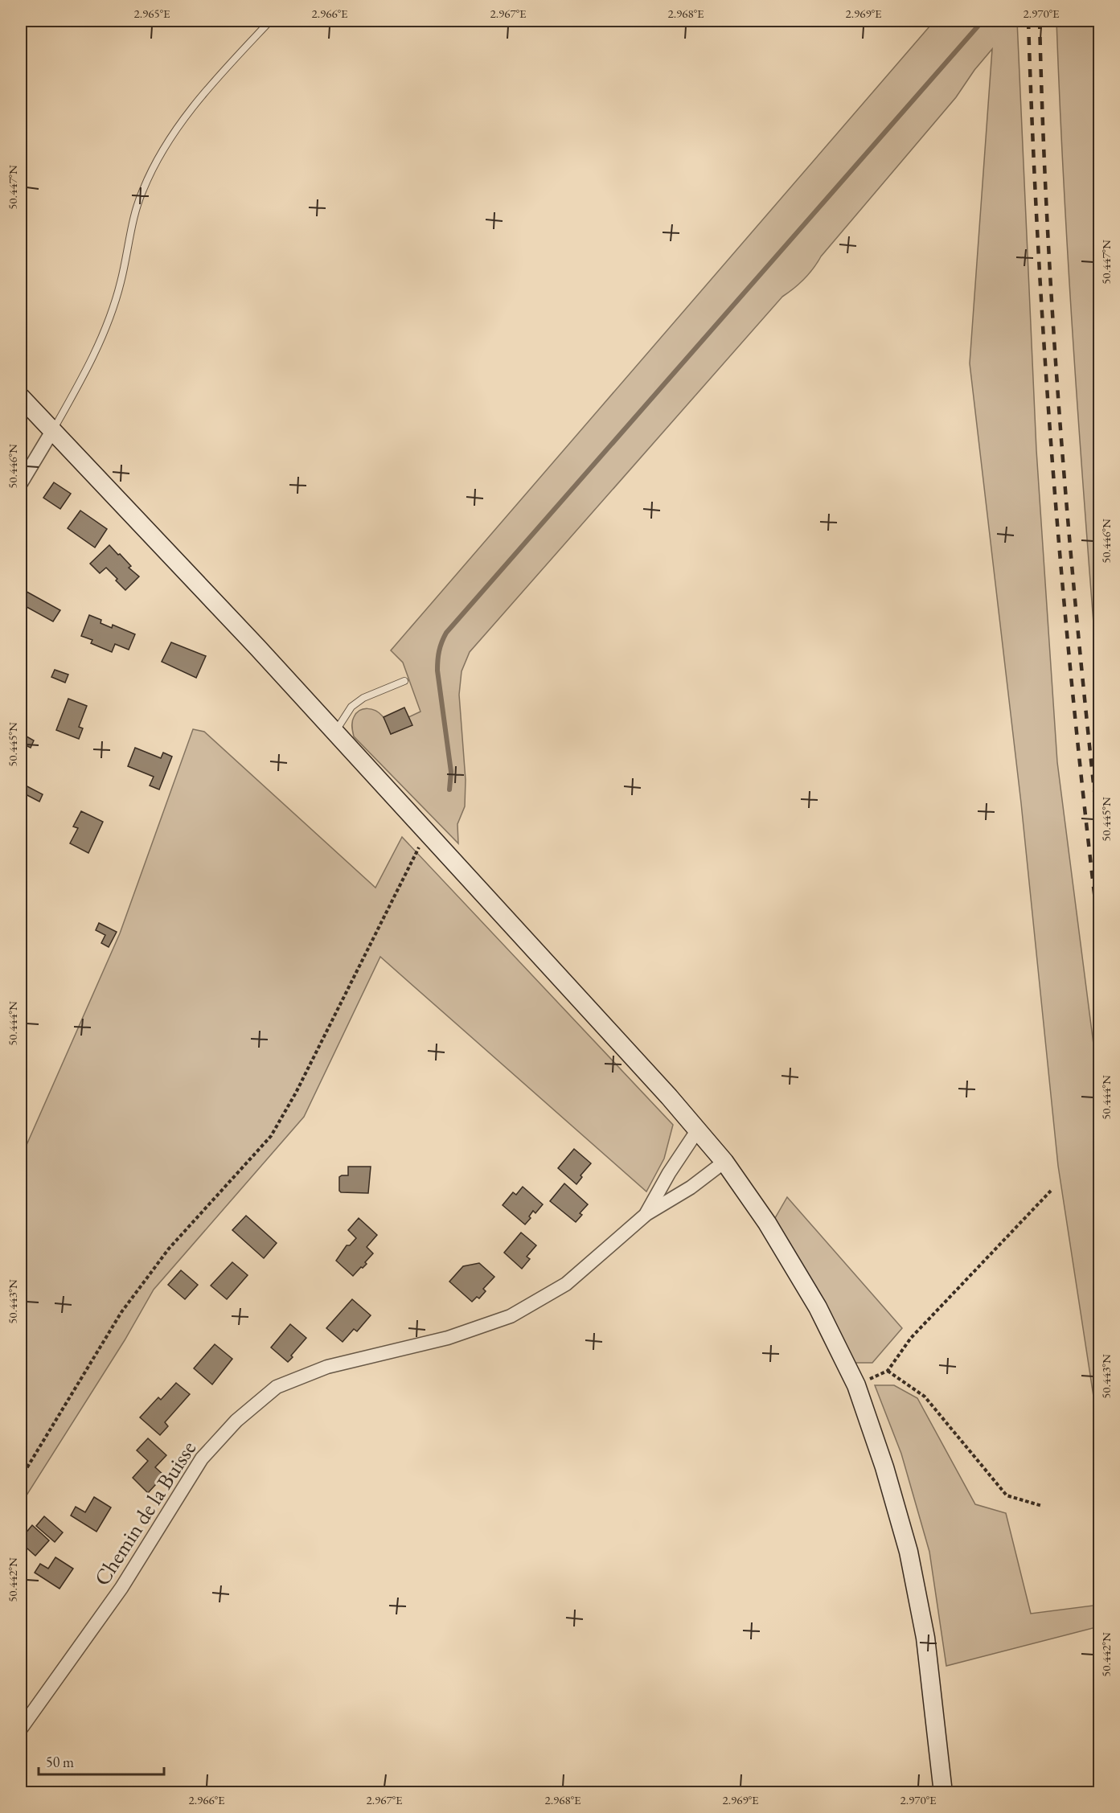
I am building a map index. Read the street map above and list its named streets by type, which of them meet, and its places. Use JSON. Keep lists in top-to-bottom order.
{
  "streets": {
    "street": ["Chemin de la Buisse"]
  },
  "scale_bar": "50 m",
  "coordinates": [
    "2.965°E",
    "2.966°E",
    "2.967°E",
    "2.968°E",
    "2.969°E",
    "2.970°E",
    "50.447°N",
    "50.446°N",
    "50.445°N",
    "50.444°N",
    "50.443°N",
    "50.442°N"
  ]
}
